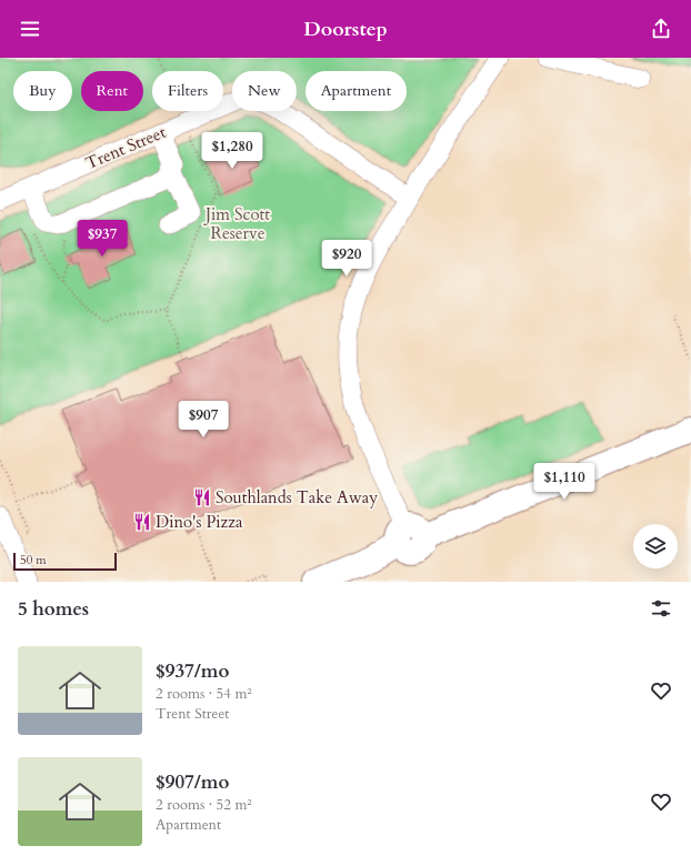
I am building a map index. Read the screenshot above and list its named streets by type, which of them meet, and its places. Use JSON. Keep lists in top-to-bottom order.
{
  "streets": {
    "street": ["Trent Street"]
  },
  "parks": ["Jim Scott Reserve"],
  "places": {
    "restaurant": ["Southlands Take Away", "Dino's Pizza"]
  },
  "scale_bar": "50 m",
  "page": {
    "header": "Doorstep",
    "chip": [
      "Buy",
      "Rent",
      "Filters",
      "New",
      "Apartment"
    ],
    "price": [
      "$1,280",
      "$937",
      "$920",
      "$907",
      "$1,110"
    ],
    "scale": "50 m",
    "heading": "5 homes",
    "list": [
      {
        "name": "$937/mo",
        "note": "2 rooms · 54 m² · Trent Street"
      },
      {
        "name": "$907/mo",
        "note": "2 rooms · 52 m² · Apartment"
      }
    ]
  }
}
